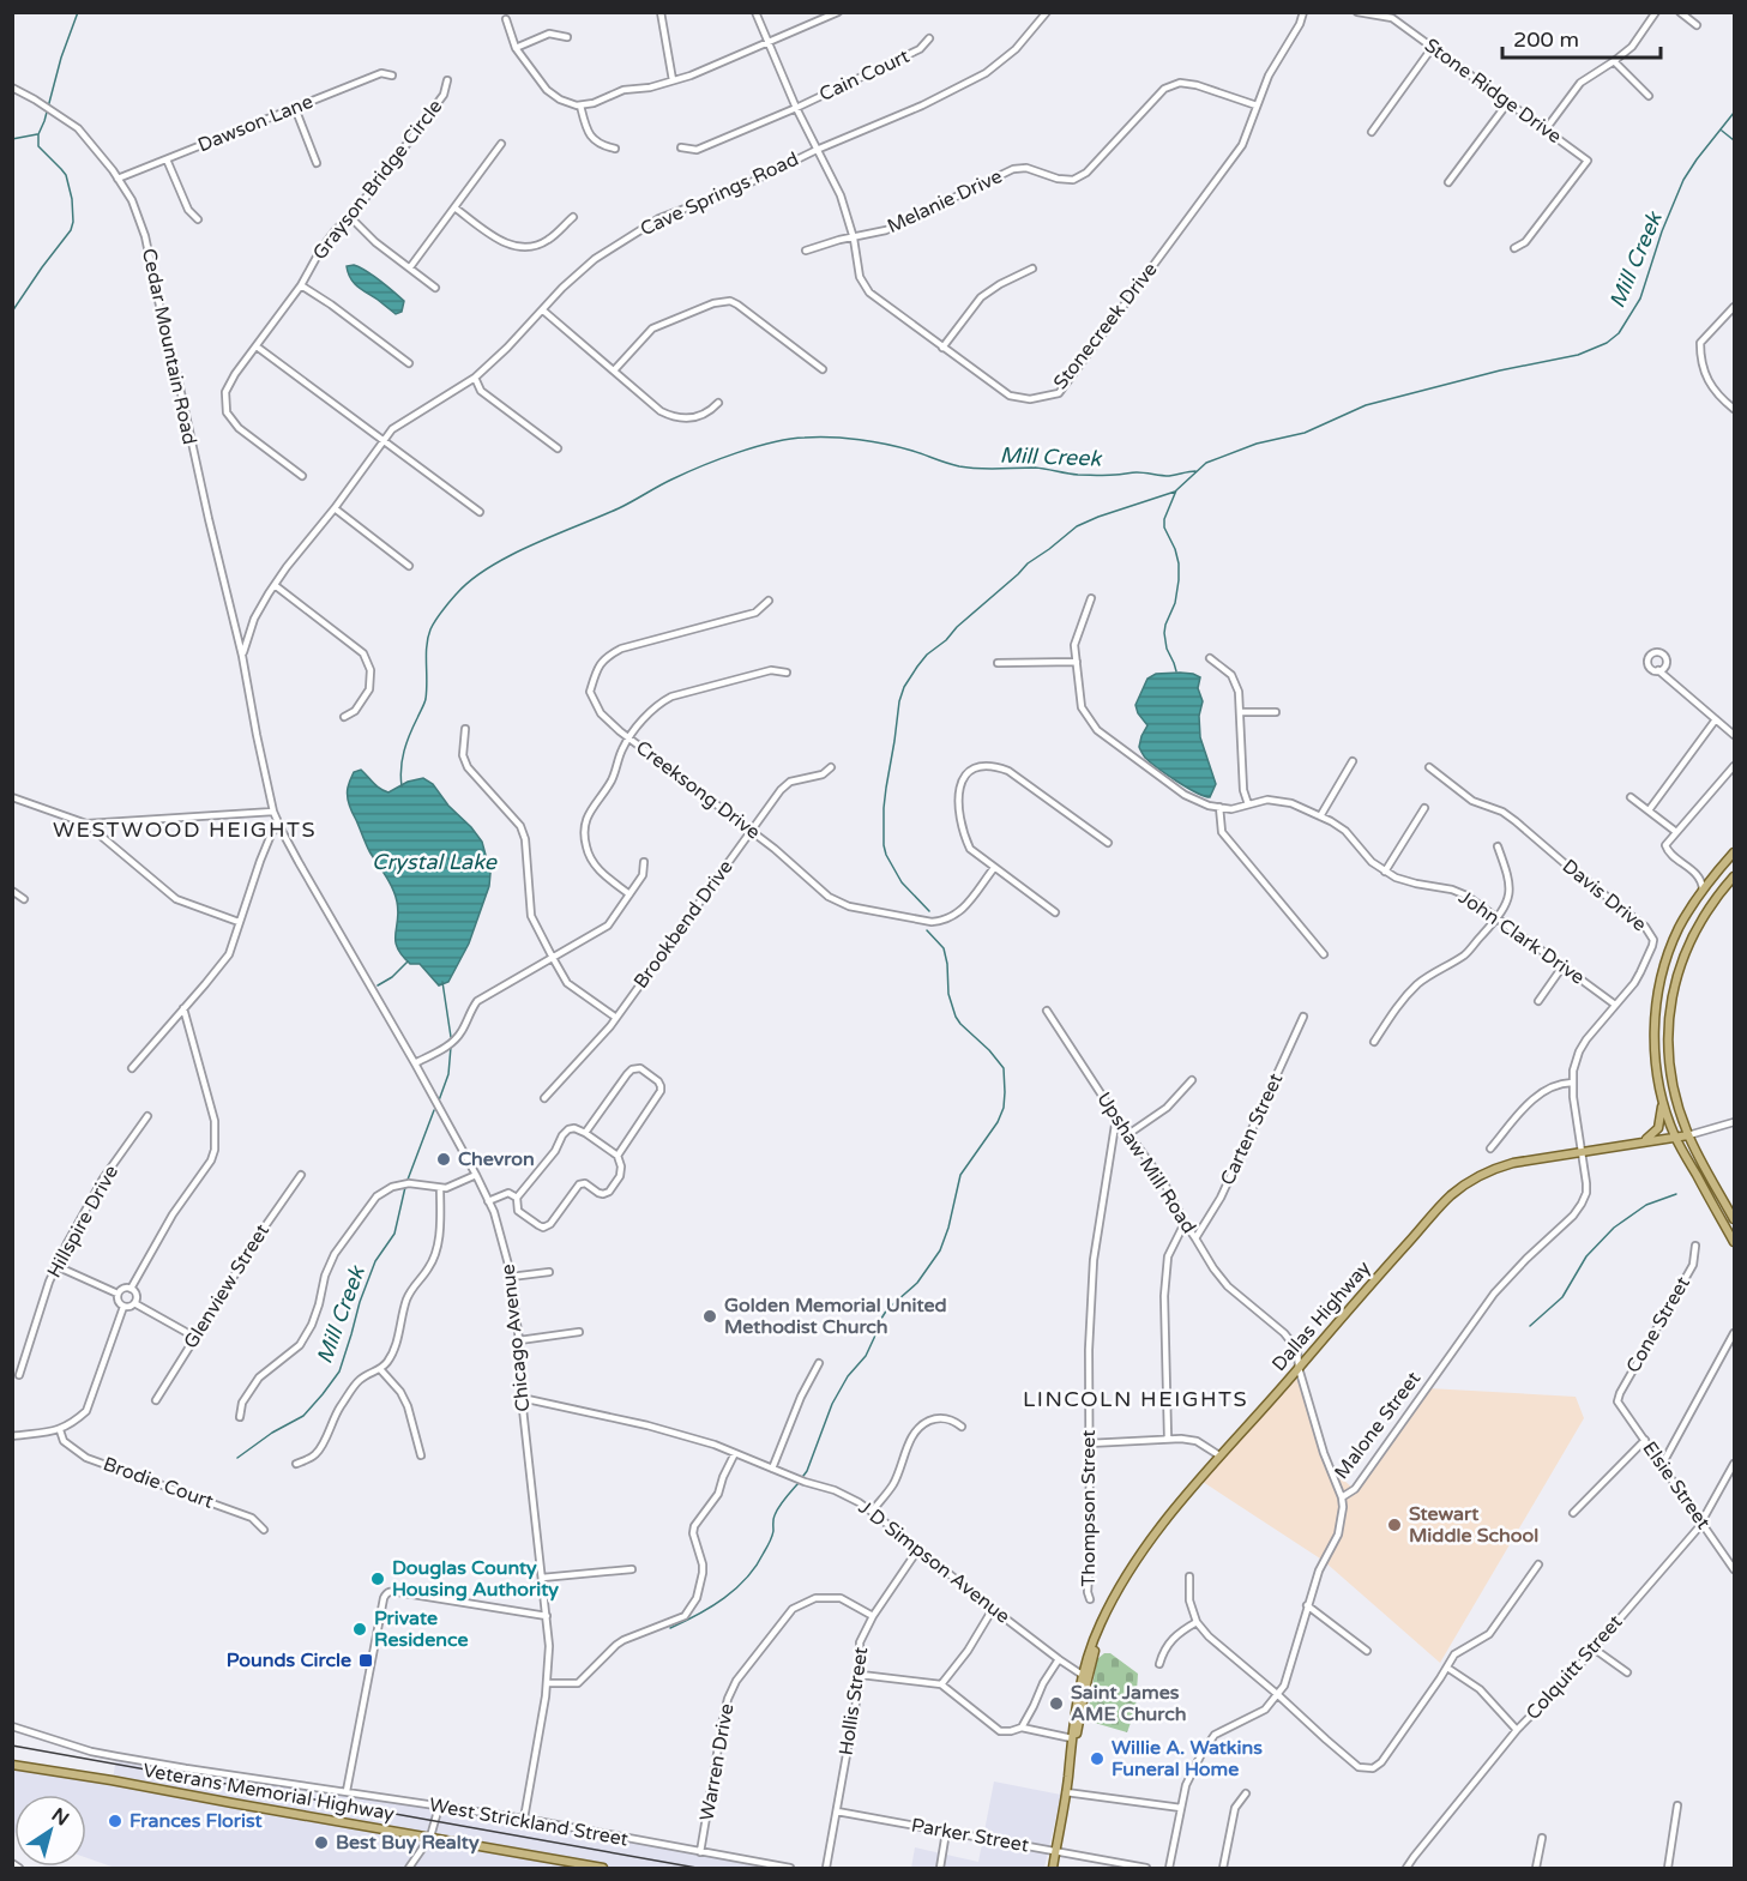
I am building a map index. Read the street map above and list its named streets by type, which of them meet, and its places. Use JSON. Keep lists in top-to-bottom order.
{
  "streets": {
    "main road": ["Dallas Highway", "Veterans Memorial Highway"],
    "street": [
      "Cain Court",
      "Stone Ridge Drive",
      "Dawson Lane",
      "Grayson Bridge Circle",
      "Cave Springs Road",
      "Melanie Drive",
      "Stonecreek Drive",
      "Cedar Mountain Road",
      "Creeksong Drive",
      "Davis Drive",
      "Brookbend Drive",
      "John Clark Drive",
      "Carten Street",
      "Upshaw Mill Road",
      "Hillspire Drive",
      "Glenview Street",
      "Cone Street",
      "Chicago Avenue",
      "Malone Street",
      "Brodie Court",
      "Elsie Street",
      "Thompson Street",
      "J D Simpson Avenue",
      "Colquitt Street",
      "Hollis Street",
      "Warren Drive",
      "West Strickland Street",
      "Parker Street"
    ]
  },
  "crossings": [
    ["Cain Court", "Stonecreek Drive"],
    ["Dawson Lane", "Cedar Mountain Road"],
    ["Cave Springs Road", "Stonecreek Drive"],
    ["Cave Springs Road", "Cedar Mountain Road"],
    ["Cave Springs Road", "Chicago Avenue"],
    ["Melanie Drive", "Stonecreek Drive"],
    ["Cedar Mountain Road", "Chicago Avenue"],
    ["Creeksong Drive", "Brookbend Drive"],
    ["Davis Drive", "John Clark Drive"],
    ["Davis Drive", "Dallas Highway"],
    ["Davis Drive", "Malone Street"],
    ["Carten Street", "Upshaw Mill Road"],
    ["Upshaw Mill Road", "Dallas Highway"],
    ["Upshaw Mill Road", "Malone Street"],
    ["Upshaw Mill Road", "Thompson Street"],
    ["Dallas Highway", "Malone Street"],
    ["Dallas Highway", "J D Simpson Avenue"],
    ["Dallas Highway", "Parker Street"],
    ["Cone Street", "Elsie Street"],
    ["Chicago Avenue", "J D Simpson Avenue"],
    ["Chicago Avenue", "West Strickland Street"],
    ["Elsie Street", "Colquitt Street"],
    ["J D Simpson Avenue", "Hollis Street"],
    ["Hollis Street", "Warren Drive"],
    ["Hollis Street", "Parker Street"],
    ["Warren Drive", "West Strickland Street"]
  ],
  "districts": ["WESTWOOD HEIGHTS", "LINCOLN HEIGHTS"],
  "water": ["Mill Creek", "Crystal Lake"],
  "places": {
    "other": [
      "Chevron",
      "Golden Memorial United Methodist Church",
      "Stewart Middle School",
      "Douglas County Housing Authority",
      "Private Residence",
      "Saint James AME Church",
      "Willie A. Watkins Funeral Home",
      "Frances Florist",
      "Best Buy Realty"
    ],
    "transit": ["Pounds Circle"]
  },
  "scale_bar": "200 m",
  "north": "top right"
}
